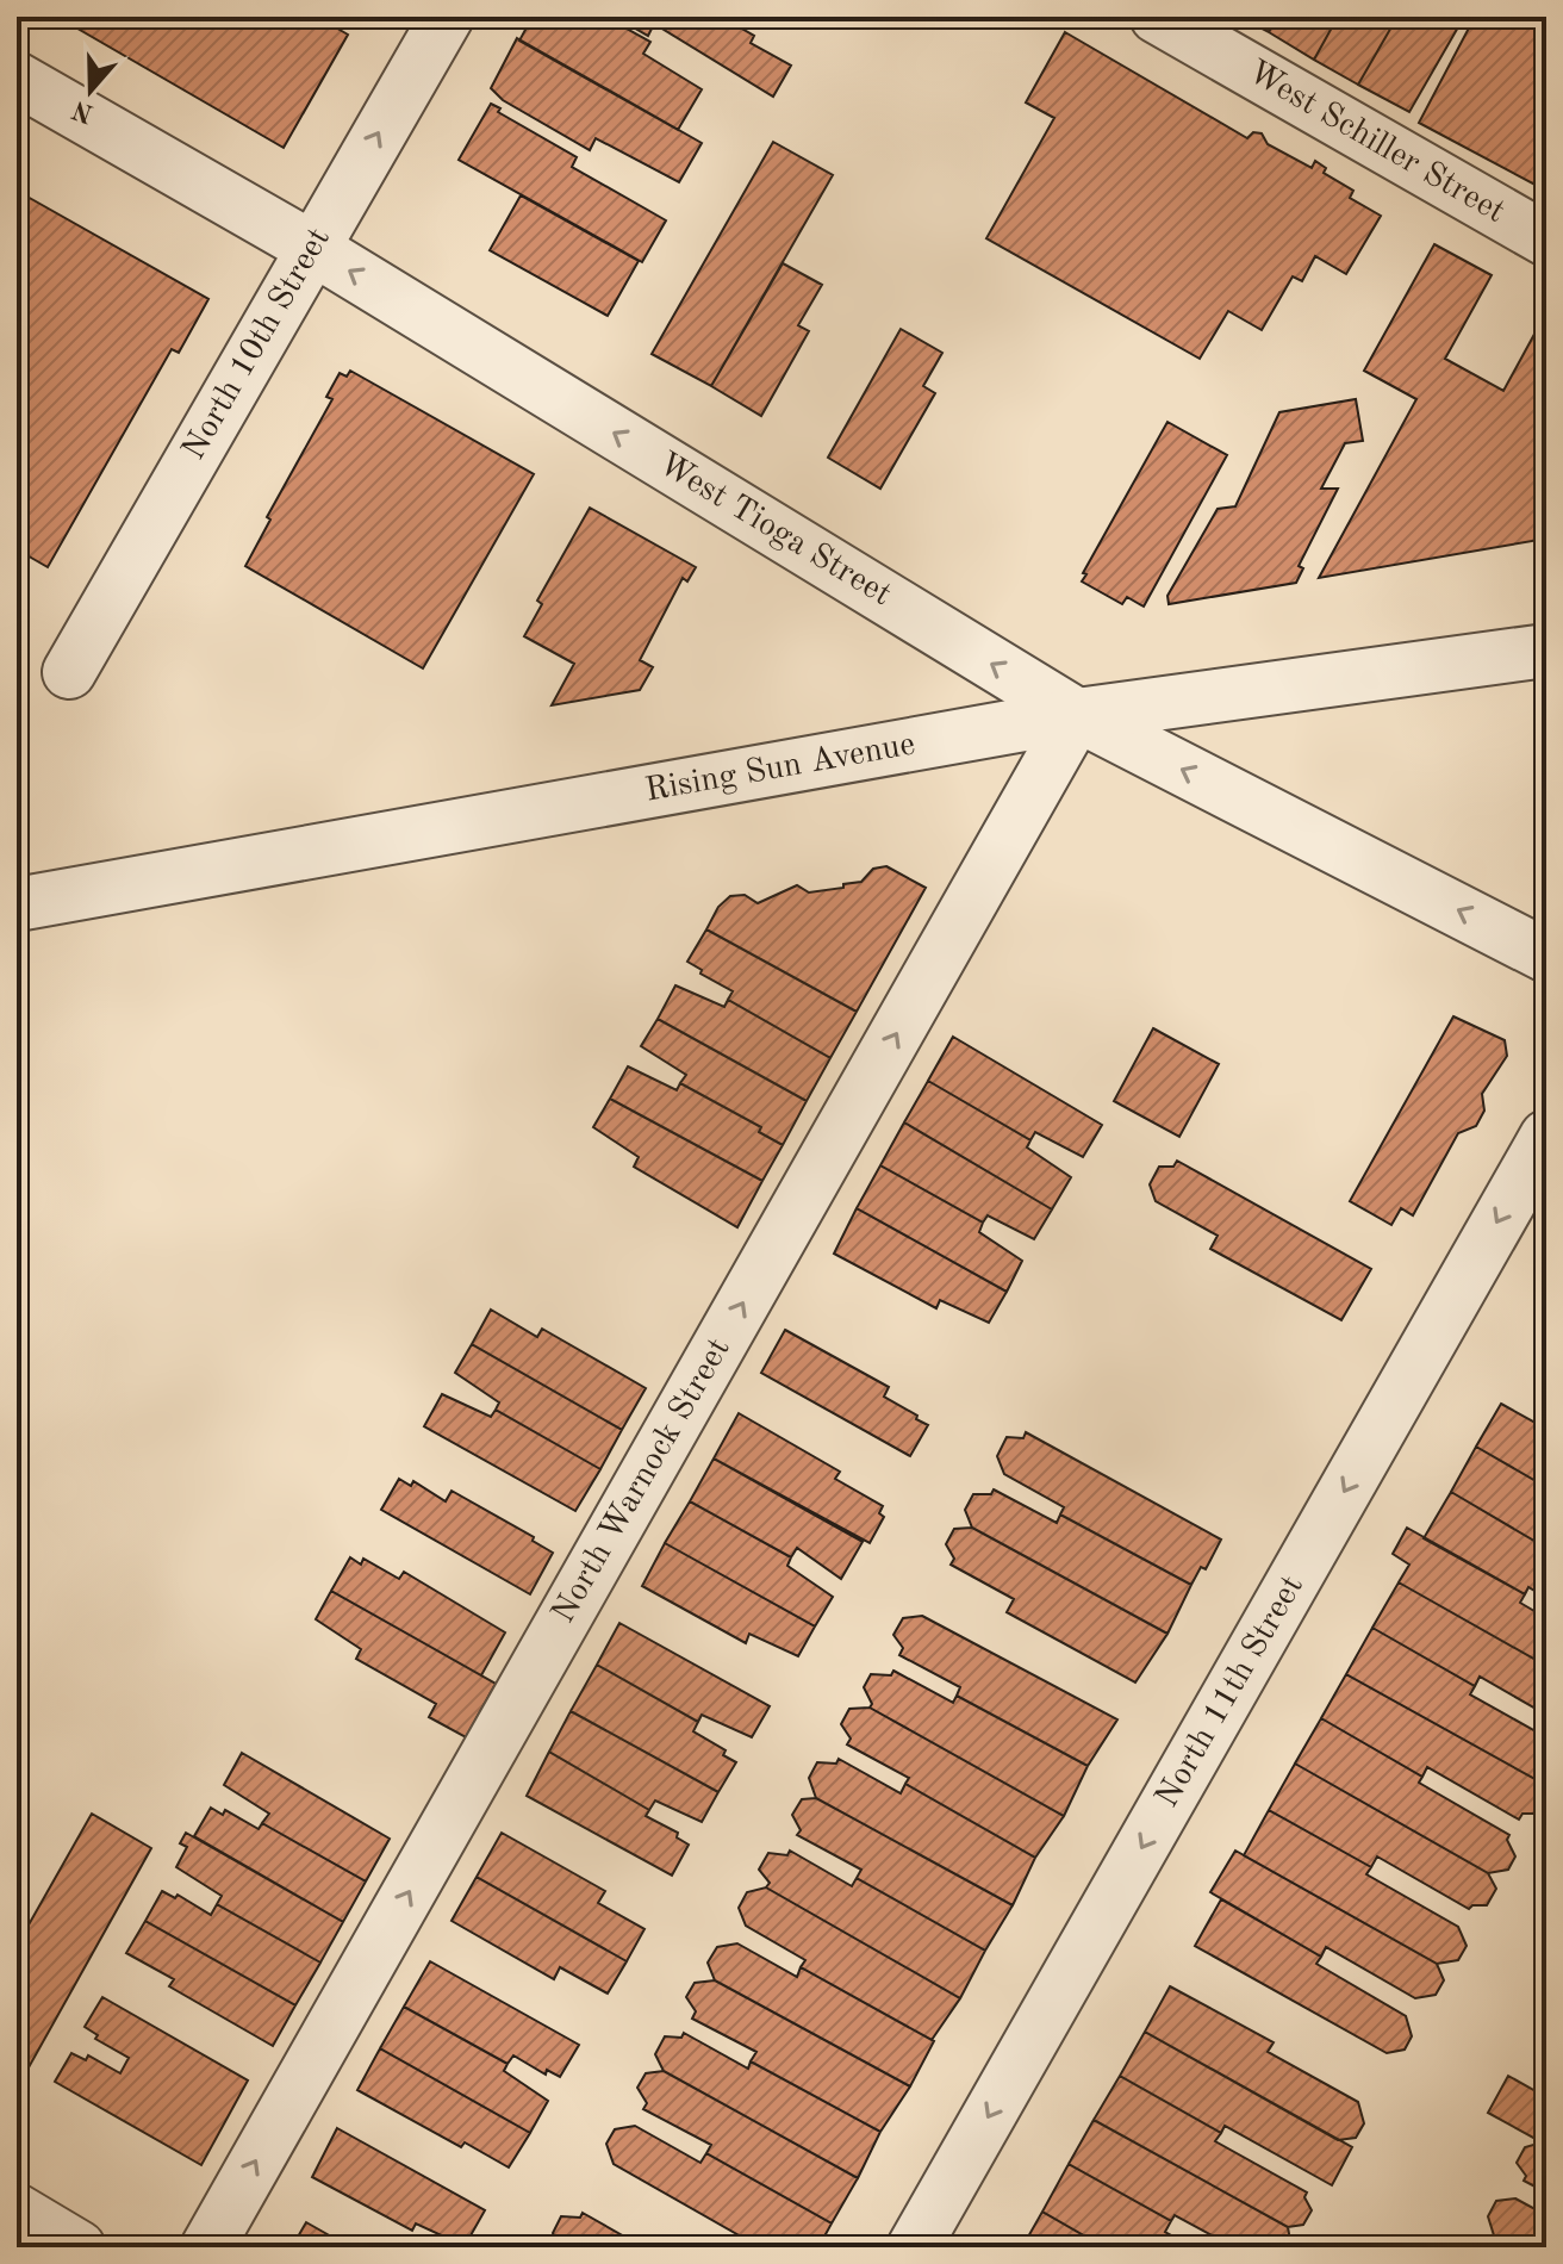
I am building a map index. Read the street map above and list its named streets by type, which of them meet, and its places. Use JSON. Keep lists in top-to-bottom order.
{
  "streets": {
    "street": [
      "West Schiller Street",
      "North 10th Street",
      "West Tioga Street",
      "Rising Sun Avenue",
      "North Warnock Street",
      "North 11th Street"
    ]
  },
  "crossings": [
    ["North 10th Street", "West Tioga Street"],
    ["West Tioga Street", "Rising Sun Avenue"],
    ["West Tioga Street", "North Warnock Street"],
    ["Rising Sun Avenue", "North Warnock Street"]
  ],
  "one_way": [
    "North 10th Street",
    "West Tioga Street",
    "North Warnock Street",
    "North 11th Street"
  ],
  "north": "bottom"
}
